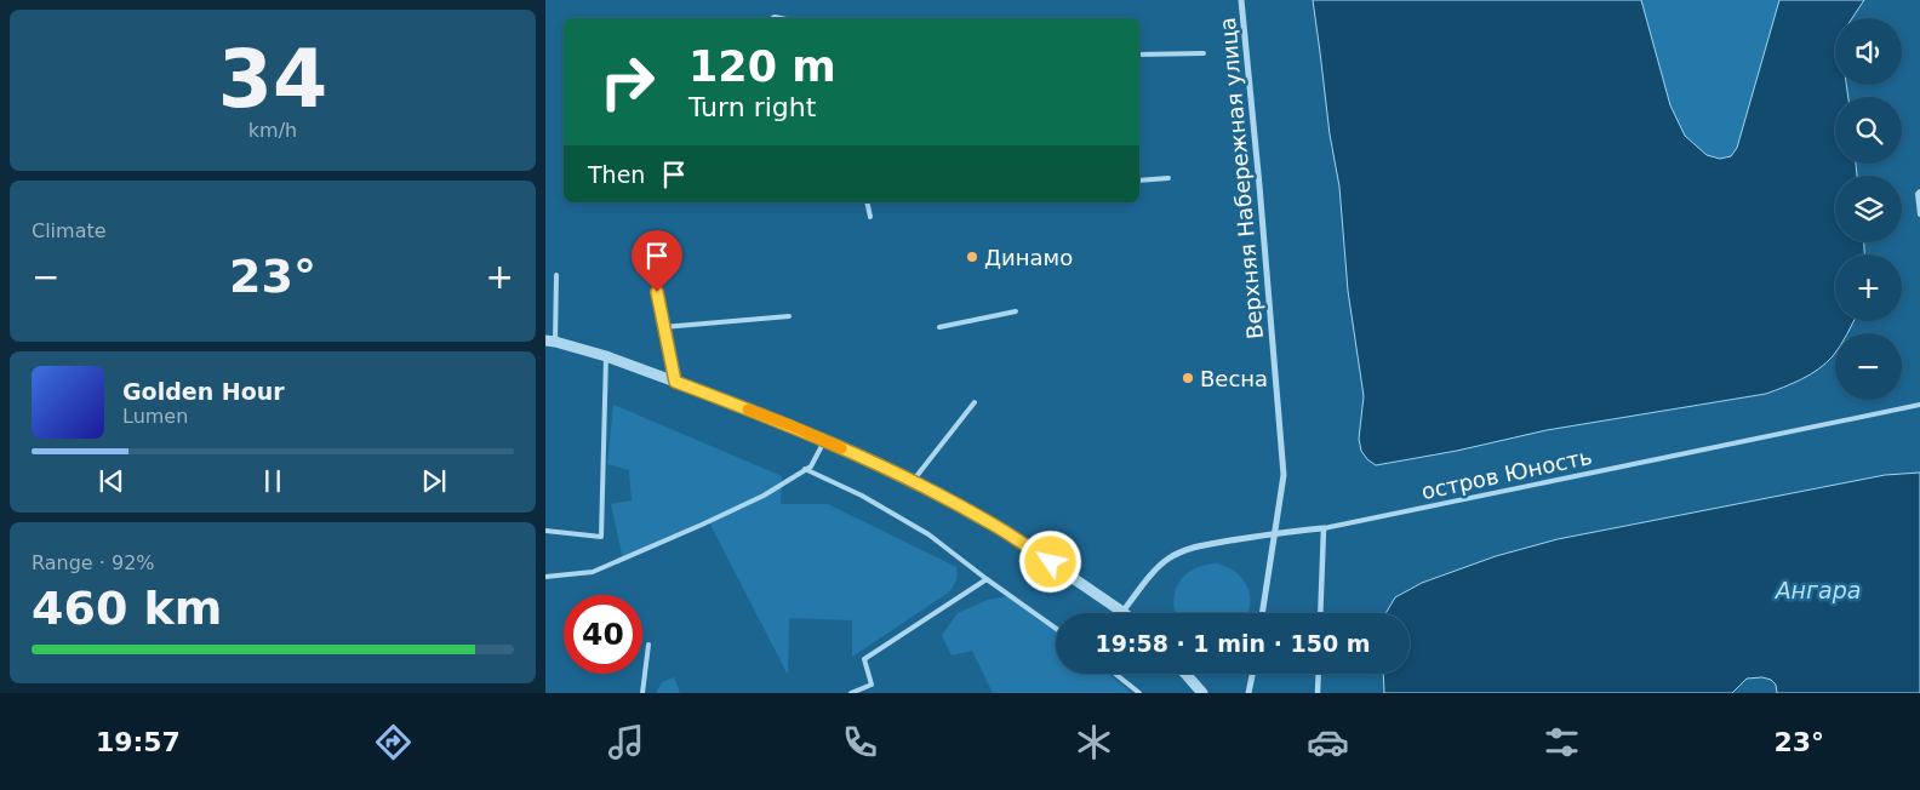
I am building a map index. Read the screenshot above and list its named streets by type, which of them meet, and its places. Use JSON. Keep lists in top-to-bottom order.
{
  "streets": {
    "street": ["Верхняя Набережная улица", "остров Юность"]
  },
  "crossings": [
    ["Верхняя Набережная улица", "остров Юность"]
  ],
  "water": ["Ангара"],
  "places": ["Динамо", "Весна"],
  "page": {
    "tile": [
      ["34", "km/h"],
      "Climate",
      ["Range · 92%", "460 km"]
    ],
    "map_buttons": ["+", "−"],
    "turn": ["120 m", "Turn right"],
    "then": "Then",
    "heat": ["−", "23°", "+"],
    "song": ["Golden Hour", "Lumen"],
    "limit": "40",
    "trip": "19:58 · 1 min · 150 m",
    "tabs": ["19:57", "23°"]
  }
}
